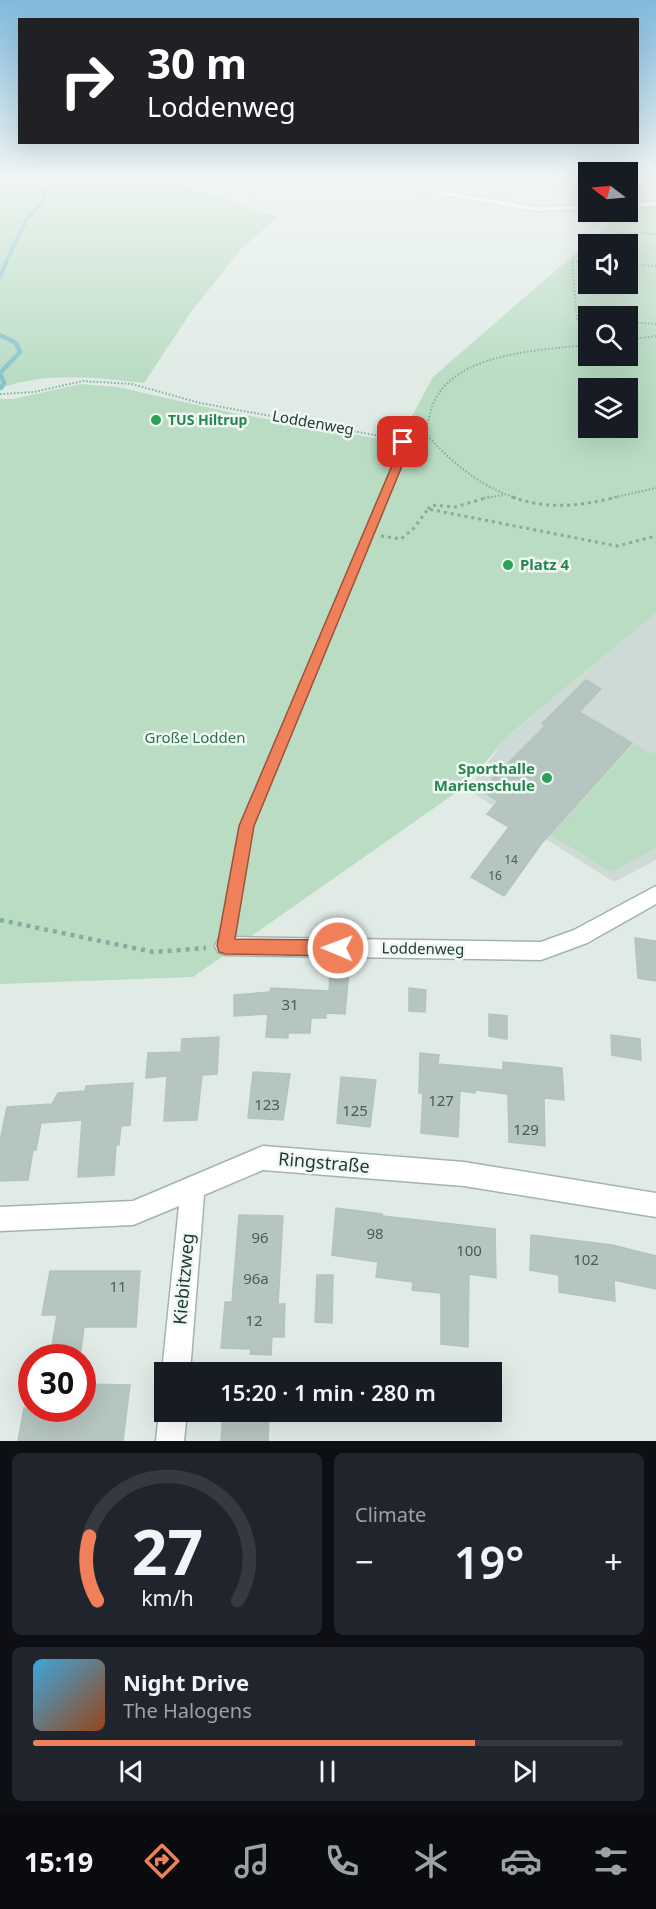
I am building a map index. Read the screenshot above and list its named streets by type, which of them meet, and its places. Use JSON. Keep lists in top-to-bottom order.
{
  "streets": {
    "street": ["Loddenweg", "Ringstraße", "Kiebitzweg"]
  },
  "crossings": [
    ["Ringstraße", "Kiebitzweg"]
  ],
  "parks": ["Große Lodden"],
  "places": ["TUS Hiltrup", "Platz 4", "Sporthalle Marienschule"],
  "house_numbers": [
    "14",
    "16",
    "31",
    "127",
    "123",
    "125",
    "129",
    "98",
    "96",
    "100",
    "102",
    "96a",
    "11",
    "12"
  ],
  "north": "left",
  "page": {
    "turn": ["30 m", "Loddenweg"],
    "limit": "30",
    "trip": "15:20 · 1 min · 280 m",
    "tile": "Climate",
    "heat": ["−", "19°", "+"],
    "song": ["Night Drive", "The Halogens"],
    "tabs": "15:19",
    "gauge": ["27", "km/h"]
  }
}
